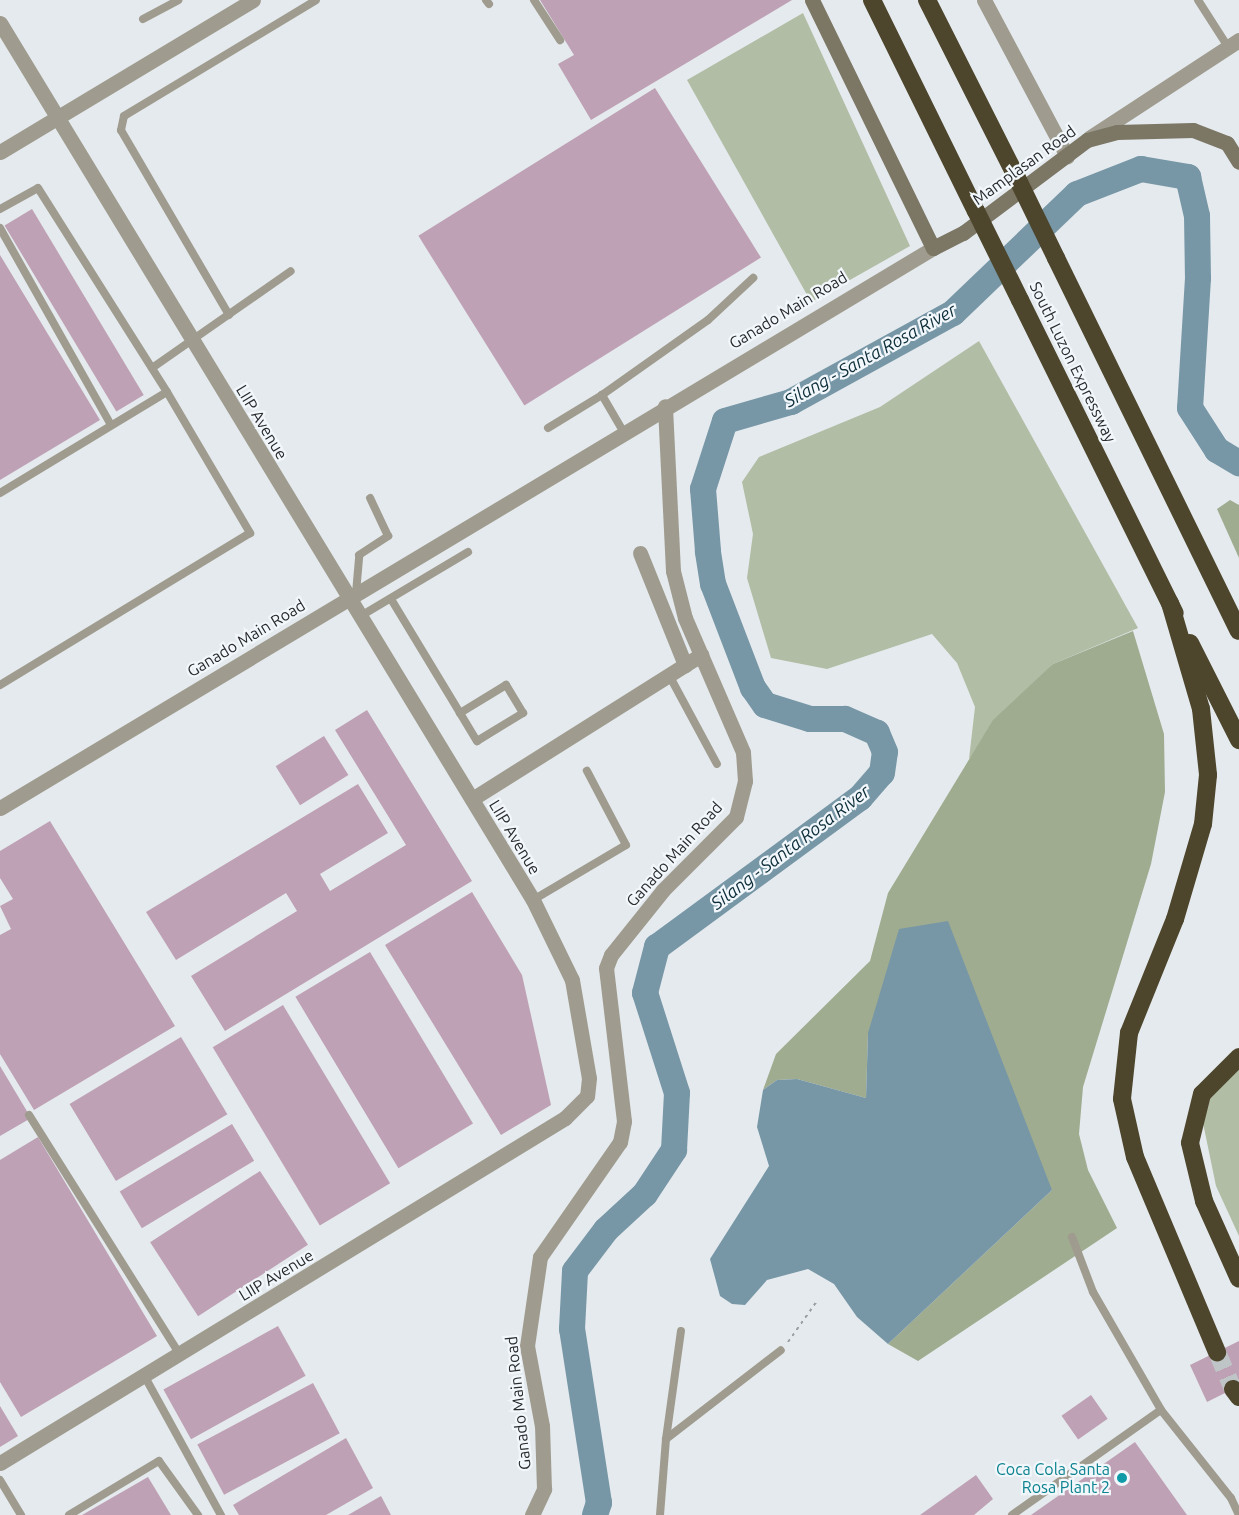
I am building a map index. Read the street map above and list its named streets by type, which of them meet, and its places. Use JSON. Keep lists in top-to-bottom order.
{
  "streets": {
    "highway": ["South Luzon Expressway"],
    "street": ["Mamplasan Road", "Ganado Main Road", "LIIP Avenue"]
  },
  "crossings": [
    ["Mamplasan Road", "Ganado Main Road"],
    ["Ganado Main Road", "LIIP Avenue"]
  ],
  "water": ["Silang - Santa Rosa River"],
  "places": ["Coca Cola Santa Rosa Plant 2"]
}
